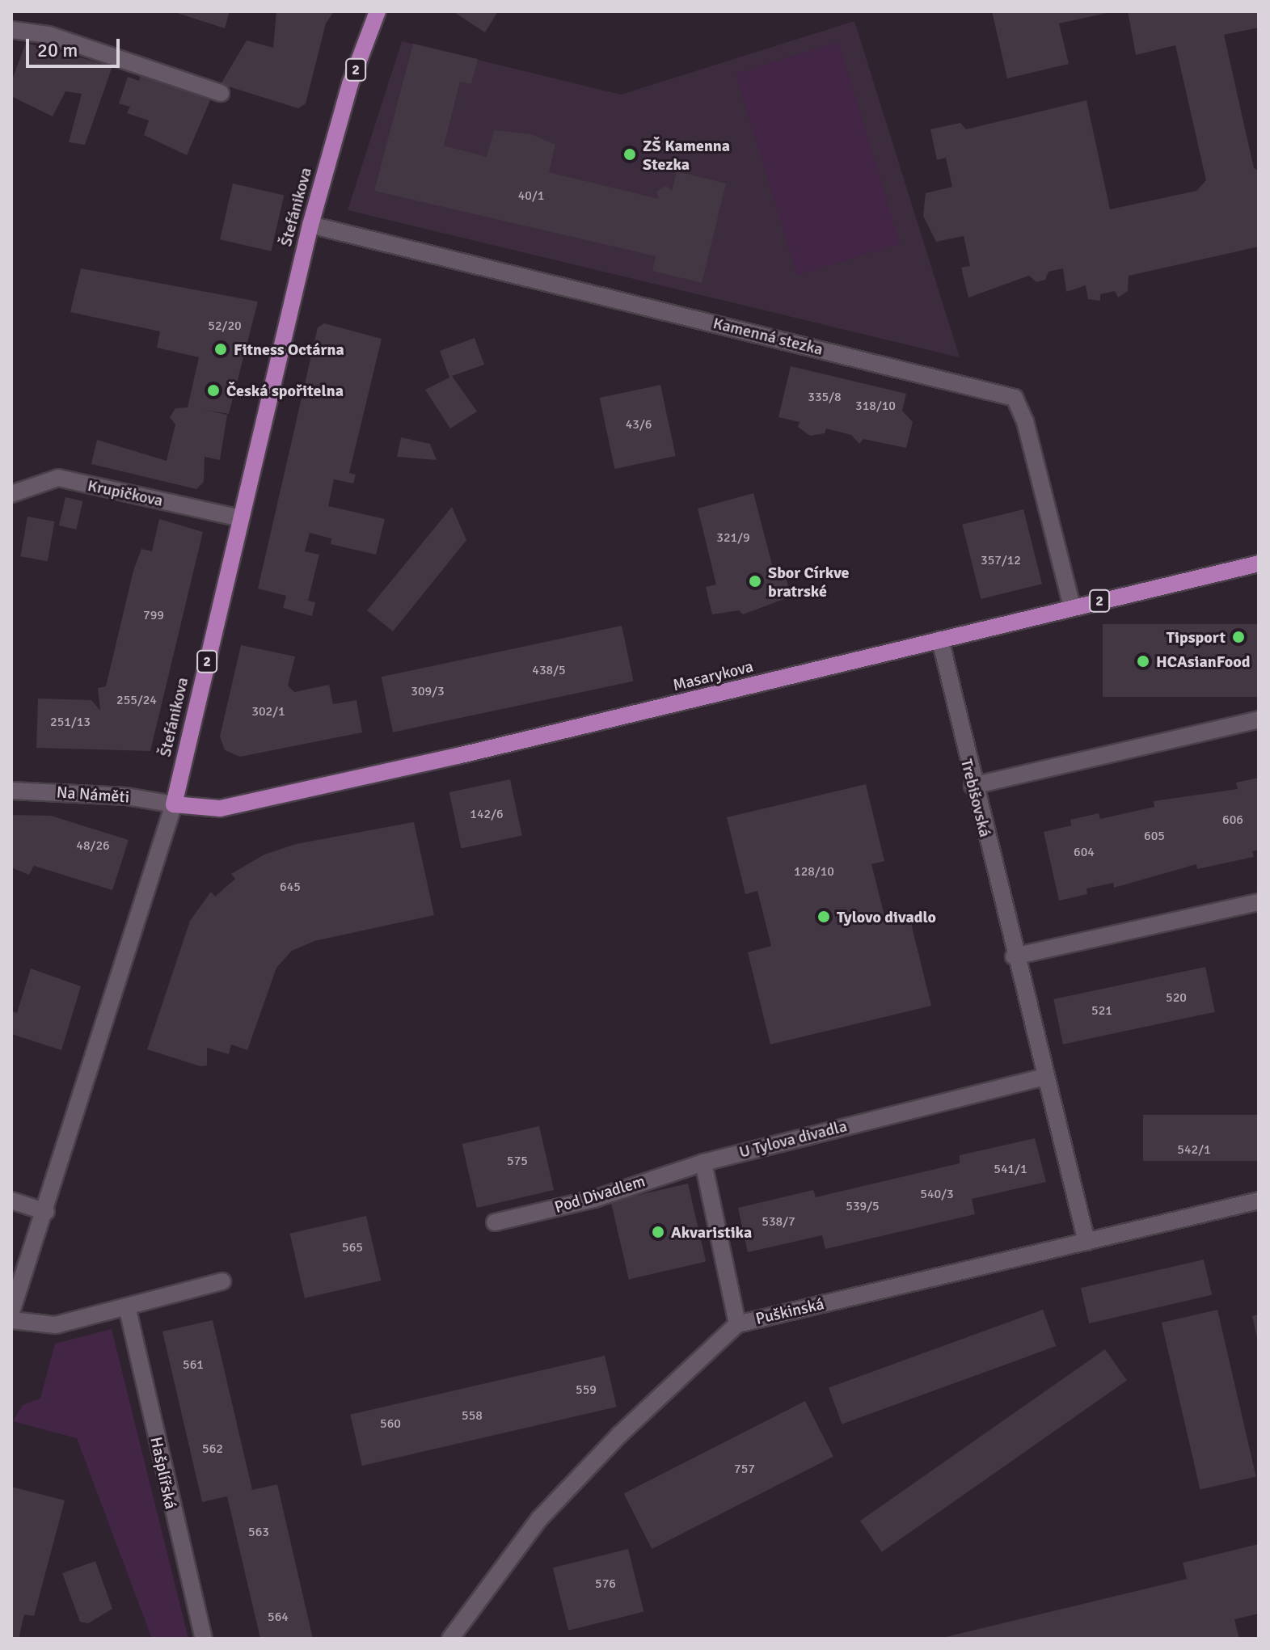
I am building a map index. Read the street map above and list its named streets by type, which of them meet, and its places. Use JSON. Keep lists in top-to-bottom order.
{
  "streets": {
    "main road": ["2", "Štefánikova", "Masarykova"],
    "street": [
      "Kamenná stezka",
      "Krupičkova",
      "Na Náměti",
      "Trebišovská",
      "U Tylova divadla",
      "Pod Divadlem",
      "Puškinská",
      "Hašplířská"
    ]
  },
  "crossings": [
    ["Štefánikova", "Kamenná stezka"],
    ["Štefánikova", "Krupičkova"],
    ["Štefánikova", "Masarykova"],
    ["Štefánikova", "Na Náměti"],
    ["Kamenná stezka", "Masarykova"],
    ["Masarykova", "Na Náměti"],
    ["Masarykova", "Trebišovská"],
    ["Trebišovská", "U Tylova divadla"],
    ["Trebišovská", "Puškinská"],
    ["U Tylova divadla", "Pod Divadlem"]
  ],
  "places": [
    "ZŠ Kamenna Stezka",
    "Fitness Octárna",
    "Česká spořitelna",
    "Sbor Církve bratrské",
    "Tipsport",
    "HCAsianFood",
    "Tylovo divadlo",
    "Akvaristika"
  ],
  "house_numbers": [
    "40/1",
    "52/20",
    "335/8",
    "318/10",
    "43/6",
    "321/9",
    "357/12",
    "799",
    "438/5",
    "309/3",
    "255/24",
    "302/1",
    "251/13",
    "142/6",
    "606",
    "605",
    "48/26",
    "604",
    "128/10",
    "645",
    "520",
    "521",
    "542/1",
    "575",
    "541/1",
    "540/3",
    "539/5",
    "538/7",
    "565",
    "561",
    "559",
    "558",
    "560",
    "562",
    "757",
    "563",
    "576",
    "564"
  ],
  "scale_bar": "20 m"
}
